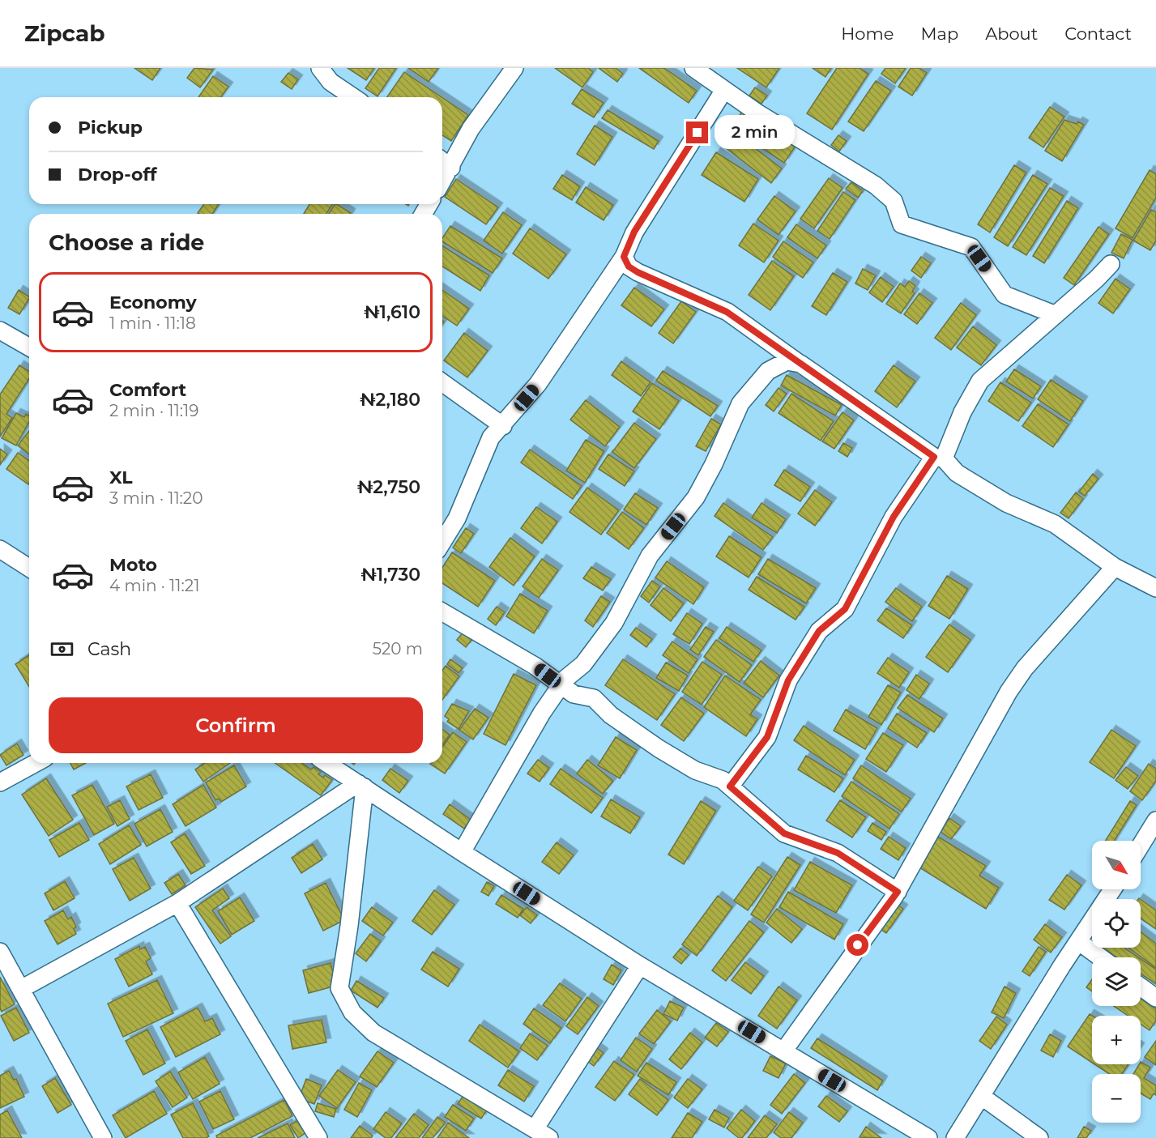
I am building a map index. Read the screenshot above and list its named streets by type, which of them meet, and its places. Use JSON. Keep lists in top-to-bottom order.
{
  "north": "bottom right",
  "page": {
    "header": "Zipcab",
    "nav": [
      "Home",
      "Map",
      "About",
      "Contact"
    ],
    "banner": ["Pickup", "Drop-off"],
    "bubble": "2 min",
    "heading": "Choose a ride",
    "list": [
      {
        "name": "Economy",
        "note": "1 min · 11:18",
        "value": "₦1,610"
      },
      {
        "name": "Comfort",
        "note": "2 min · 11:19",
        "value": "₦2,180"
      },
      {
        "name": "XL",
        "note": "3 min · 11:20",
        "value": "₦2,750"
      },
      {
        "name": "Moto",
        "note": "4 min · 11:21",
        "value": "₦1,730"
      }
    ],
    "pay": ["Cash", "520 m"],
    "buttons": "Confirm",
    "map_buttons": ["+", "−"]
  }
}
